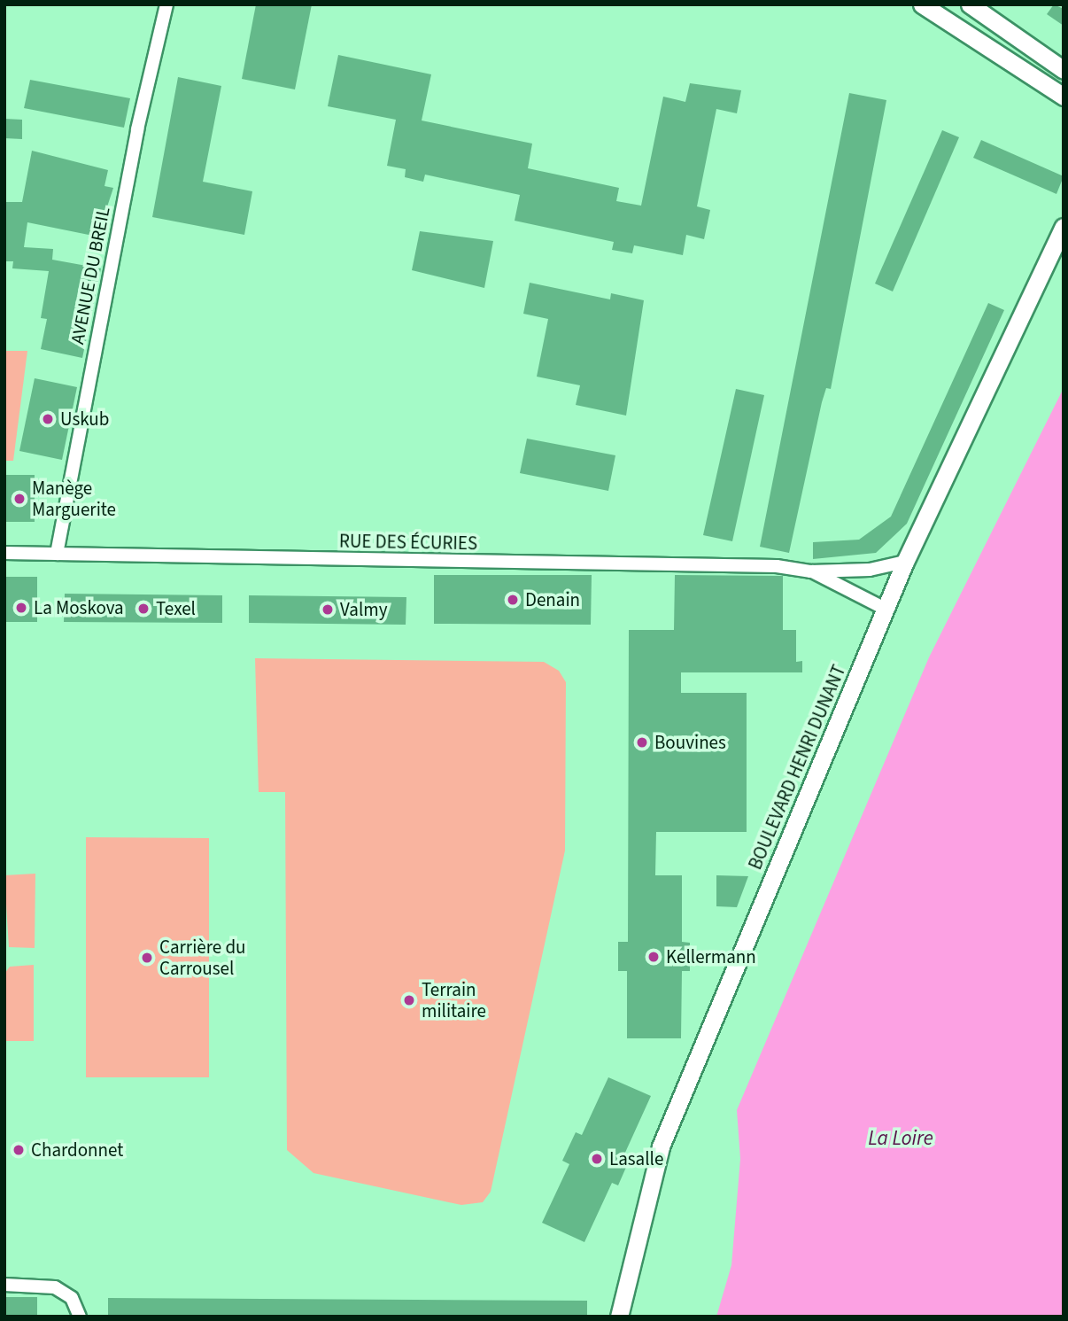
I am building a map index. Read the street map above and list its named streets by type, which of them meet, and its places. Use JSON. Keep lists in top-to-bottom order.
{
  "streets": {
    "main road": ["BOULEVARD HENRI DUNANT"],
    "street": ["AVENUE DU BREIL", "RUE DES ÉCURIES"]
  },
  "crossings": [
    ["AVENUE DU BREIL", "RUE DES ÉCURIES"],
    ["RUE DES ÉCURIES", "BOULEVARD HENRI DUNANT"]
  ],
  "water": ["La Loire"],
  "places": [
    "Uskub",
    "Manège Marguerite",
    "Denain",
    "La Moskova",
    "Texel",
    "Valmy",
    "Bouvines",
    "Kellermann",
    "Carrière du Carrousel",
    "Terrain militaire",
    "Chardonnet",
    "Lasalle"
  ]
}
